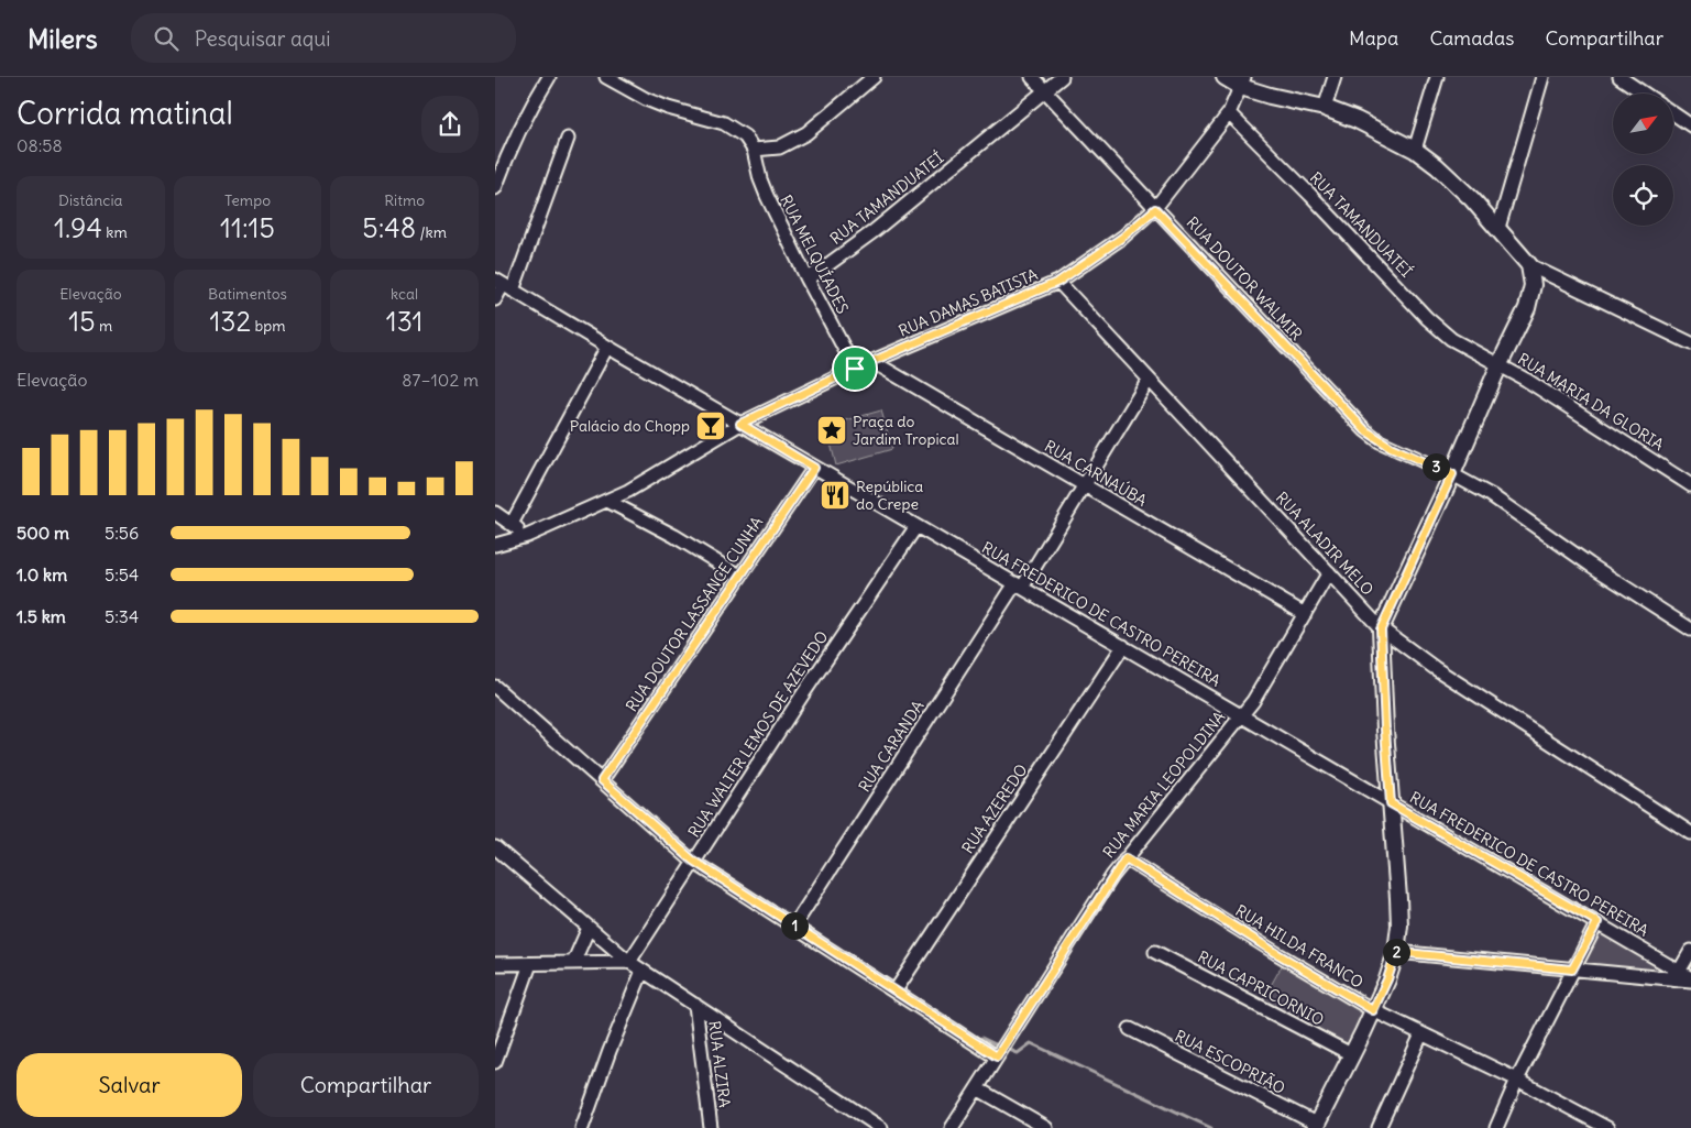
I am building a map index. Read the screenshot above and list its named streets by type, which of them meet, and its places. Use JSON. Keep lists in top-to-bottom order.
{
  "streets": {
    "street": [
      "RUA TAMANDUATEÍ",
      "RUA MELQUÍADES",
      "RUA DOUTOR WALMIR",
      "RUA DAMAS BATISTA",
      "RUA MARIA DA GLORIA",
      "RUA CARNAÚBA",
      "RUA ALADIR MELO",
      "RUA DOUTOR LASSANCE CUNHA",
      "RUA FREDERICO DE CASTRO PEREIRA",
      "RUA WALTER LEMOS DE AZEVEDO",
      "RUA CARANDA",
      "RUA MARIA LEOPOLDINA",
      "RUA AZEREDO",
      "RUA HILDA FRANCO",
      "RUA CAPRICORNIO",
      "RUA ESCOPRIÃO",
      "RUA ALZIRA"
    ]
  },
  "crossings": [
    ["RUA TAMANDUATEÍ", "RUA MELQUÍADES"],
    ["RUA TAMANDUATEÍ", "RUA DOUTOR WALMIR"],
    ["RUA TAMANDUATEÍ", "RUA DAMAS BATISTA"],
    ["RUA TAMANDUATEÍ", "RUA MARIA DA GLORIA"],
    ["RUA MELQUÍADES", "RUA DAMAS BATISTA"],
    ["RUA DOUTOR WALMIR", "RUA DAMAS BATISTA"],
    ["RUA DAMAS BATISTA", "RUA CARNAÚBA"],
    ["RUA DAMAS BATISTA", "RUA ALADIR MELO"],
    ["RUA DAMAS BATISTA", "RUA FREDERICO DE CASTRO PEREIRA"],
    ["RUA CARNAÚBA", "RUA CARANDA"],
    ["RUA CARNAÚBA", "RUA MARIA LEOPOLDINA"],
    ["RUA ALADIR MELO", "RUA CARANDA"],
    ["RUA ALADIR MELO", "RUA MARIA LEOPOLDINA"],
    ["RUA DOUTOR LASSANCE CUNHA", "RUA FREDERICO DE CASTRO PEREIRA"],
    ["RUA FREDERICO DE CASTRO PEREIRA", "RUA WALTER LEMOS DE AZEVEDO"],
    ["RUA FREDERICO DE CASTRO PEREIRA", "RUA CARANDA"],
    ["RUA FREDERICO DE CASTRO PEREIRA", "RUA MARIA LEOPOLDINA"],
    ["RUA FREDERICO DE CASTRO PEREIRA", "RUA AZEREDO"],
    ["RUA MARIA LEOPOLDINA", "RUA HILDA FRANCO"]
  ],
  "places": {
    "bar": ["Palácio do Chopp"],
    "place": ["Praça do Jardim Tropical"],
    "restaurant": ["República do Crepe"]
  },
  "north": "top right",
  "page": {
    "header": "Milers",
    "search": "Pesquisar aqui",
    "nav": ["Mapa", "Camadas", "Compartilhar"],
    "heading": ["Corrida matinal", "08:58"],
    "stats": [
      ["Distância", "1.94 km"],
      ["Tempo", "11:15"],
      ["Ritmo", "5:48 /km"],
      ["Elevação", "15 m"],
      ["Batimentos", "132 bpm"],
      ["kcal", "131"]
    ],
    "chart": ["Elevação", "87–102 m"],
    "pins": ["3", "1", "2"],
    "list": [
      {
        "name": "500 m",
        "note": "5:56"
      },
      {
        "name": "1.0 km",
        "note": "5:54"
      },
      {
        "name": "1.5 km",
        "note": "5:34"
      }
    ],
    "buttons": ["Salvar", "Compartilhar"]
  }
}
